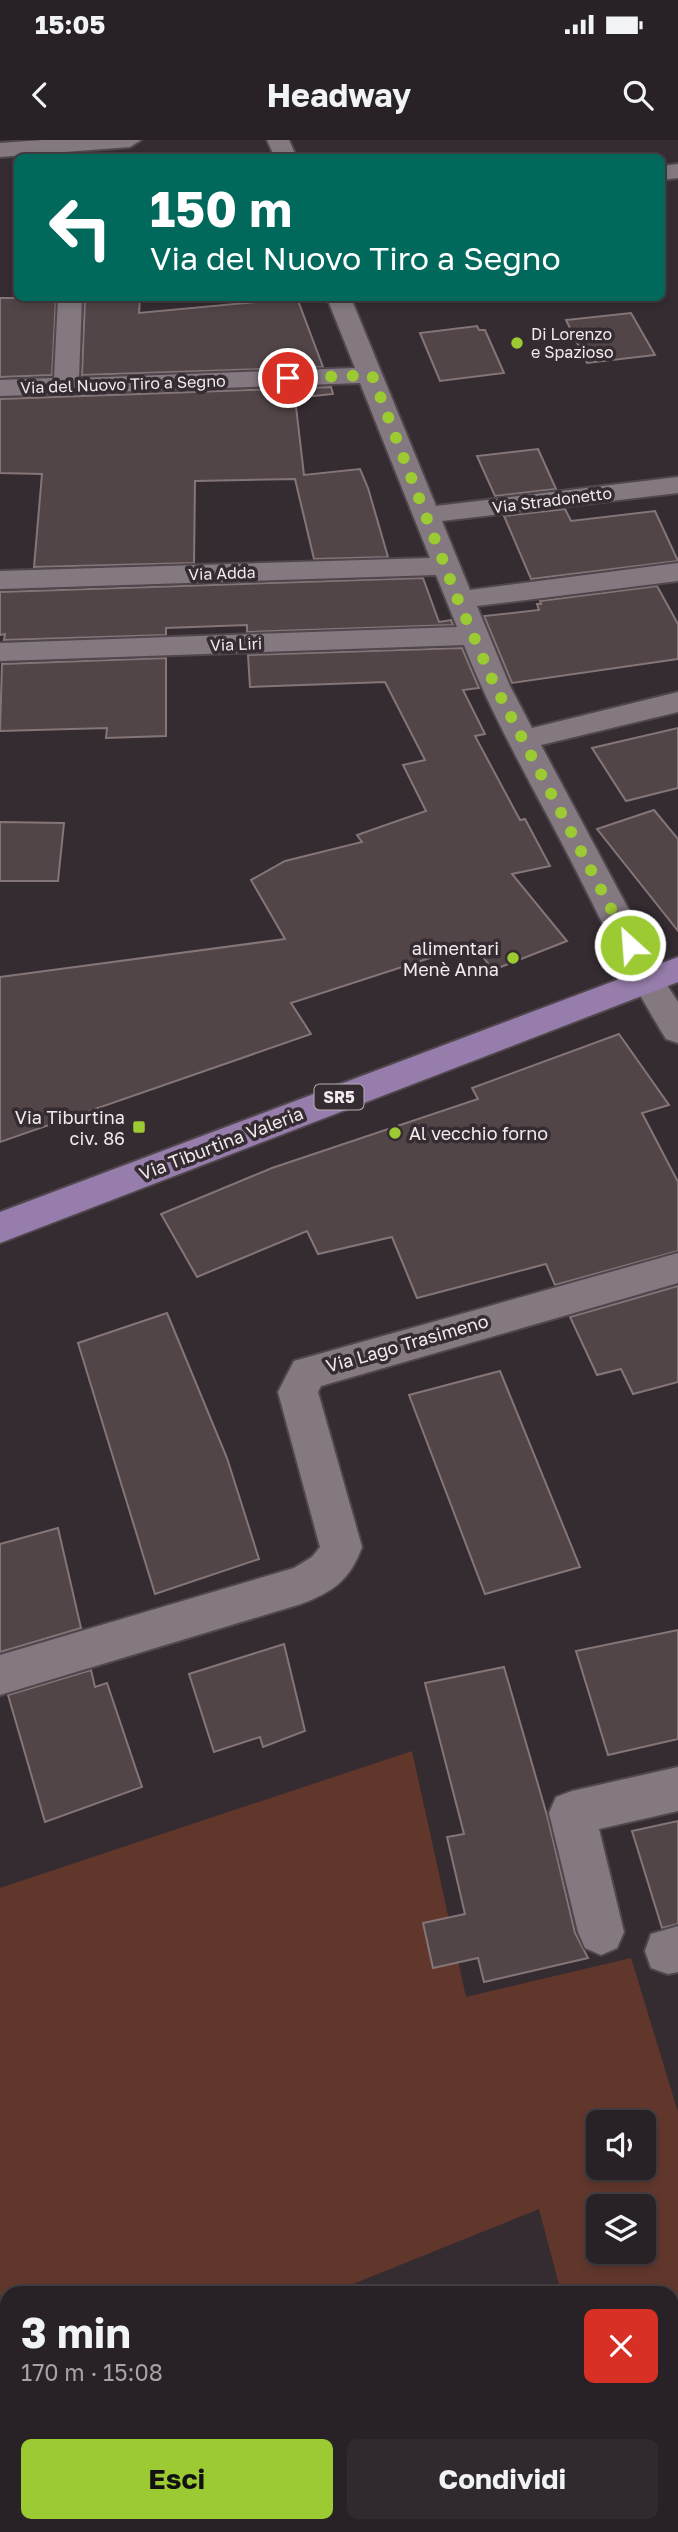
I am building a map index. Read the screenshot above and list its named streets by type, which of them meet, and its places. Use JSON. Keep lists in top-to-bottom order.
{
  "streets": {
    "main road": ["SR5", "Via Tiburtina Valeria"],
    "street": [
      "Via del Nuovo Tiro a Segno",
      "Via Stradonetto",
      "Via Adda",
      "Via Liri",
      "Via Lago Trasimeno"
    ]
  },
  "places": {
    "other": ["Di Lorenzo e Spazioso", "alimentari Menè Anna", "Al vecchio forno"],
    "transit": ["Via Tiburtina civ. 86"]
  },
  "page": {
    "status": "15:05",
    "header": "Headway",
    "turn": ["150 m", "Via del Nuovo Tiro a Segno"],
    "heading": ["3 min", "170 m · 15:08"],
    "buttons": ["Esci", "Condividi"]
  }
}
